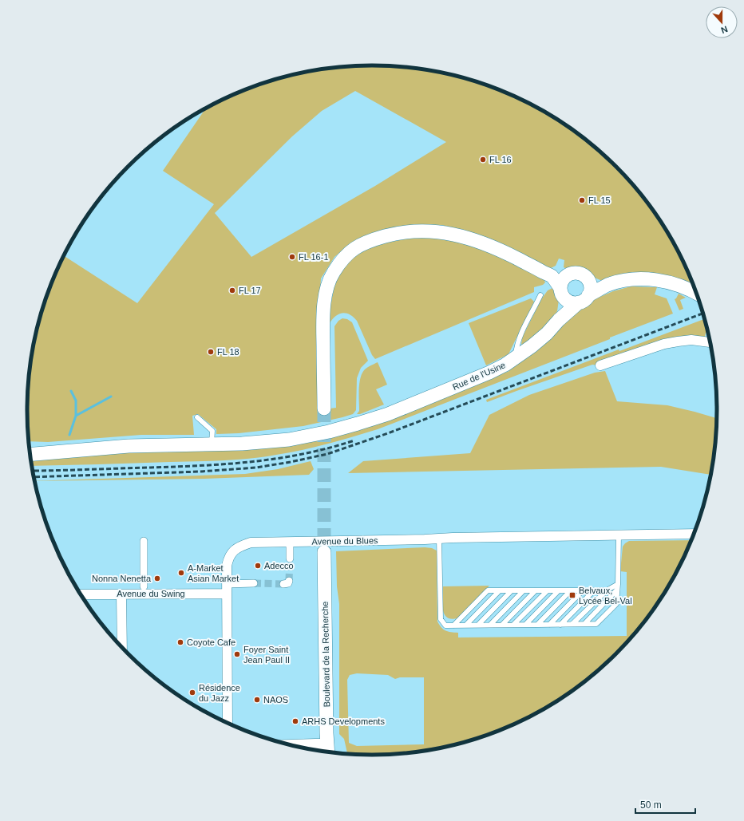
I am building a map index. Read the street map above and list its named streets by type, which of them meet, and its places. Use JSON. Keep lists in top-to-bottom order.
{
  "streets": {
    "main road": ["Rue de l'Usine", "Boulevard de la Recherche"],
    "street": ["Avenue du Blues", "Avenue du Swing"]
  },
  "crossings": [
    ["Avenue du Blues", "Avenue du Swing"]
  ],
  "places": {
    "other": [
      "FL 16",
      "FL 15",
      "FL 16-1",
      "FL 17",
      "FL 18",
      "Adecco",
      "A-Market Asian Market",
      "Nonna Nenetta",
      "Coyote Cafe",
      "Foyer Saint Jean Paul II",
      "Résidence du Jazz",
      "NAOS",
      "ARHS Developments"
    ],
    "transit": ["Belvaux, Lycée Bel-Val"]
  },
  "scale_bar": "50 m",
  "north": "bottom"
}
